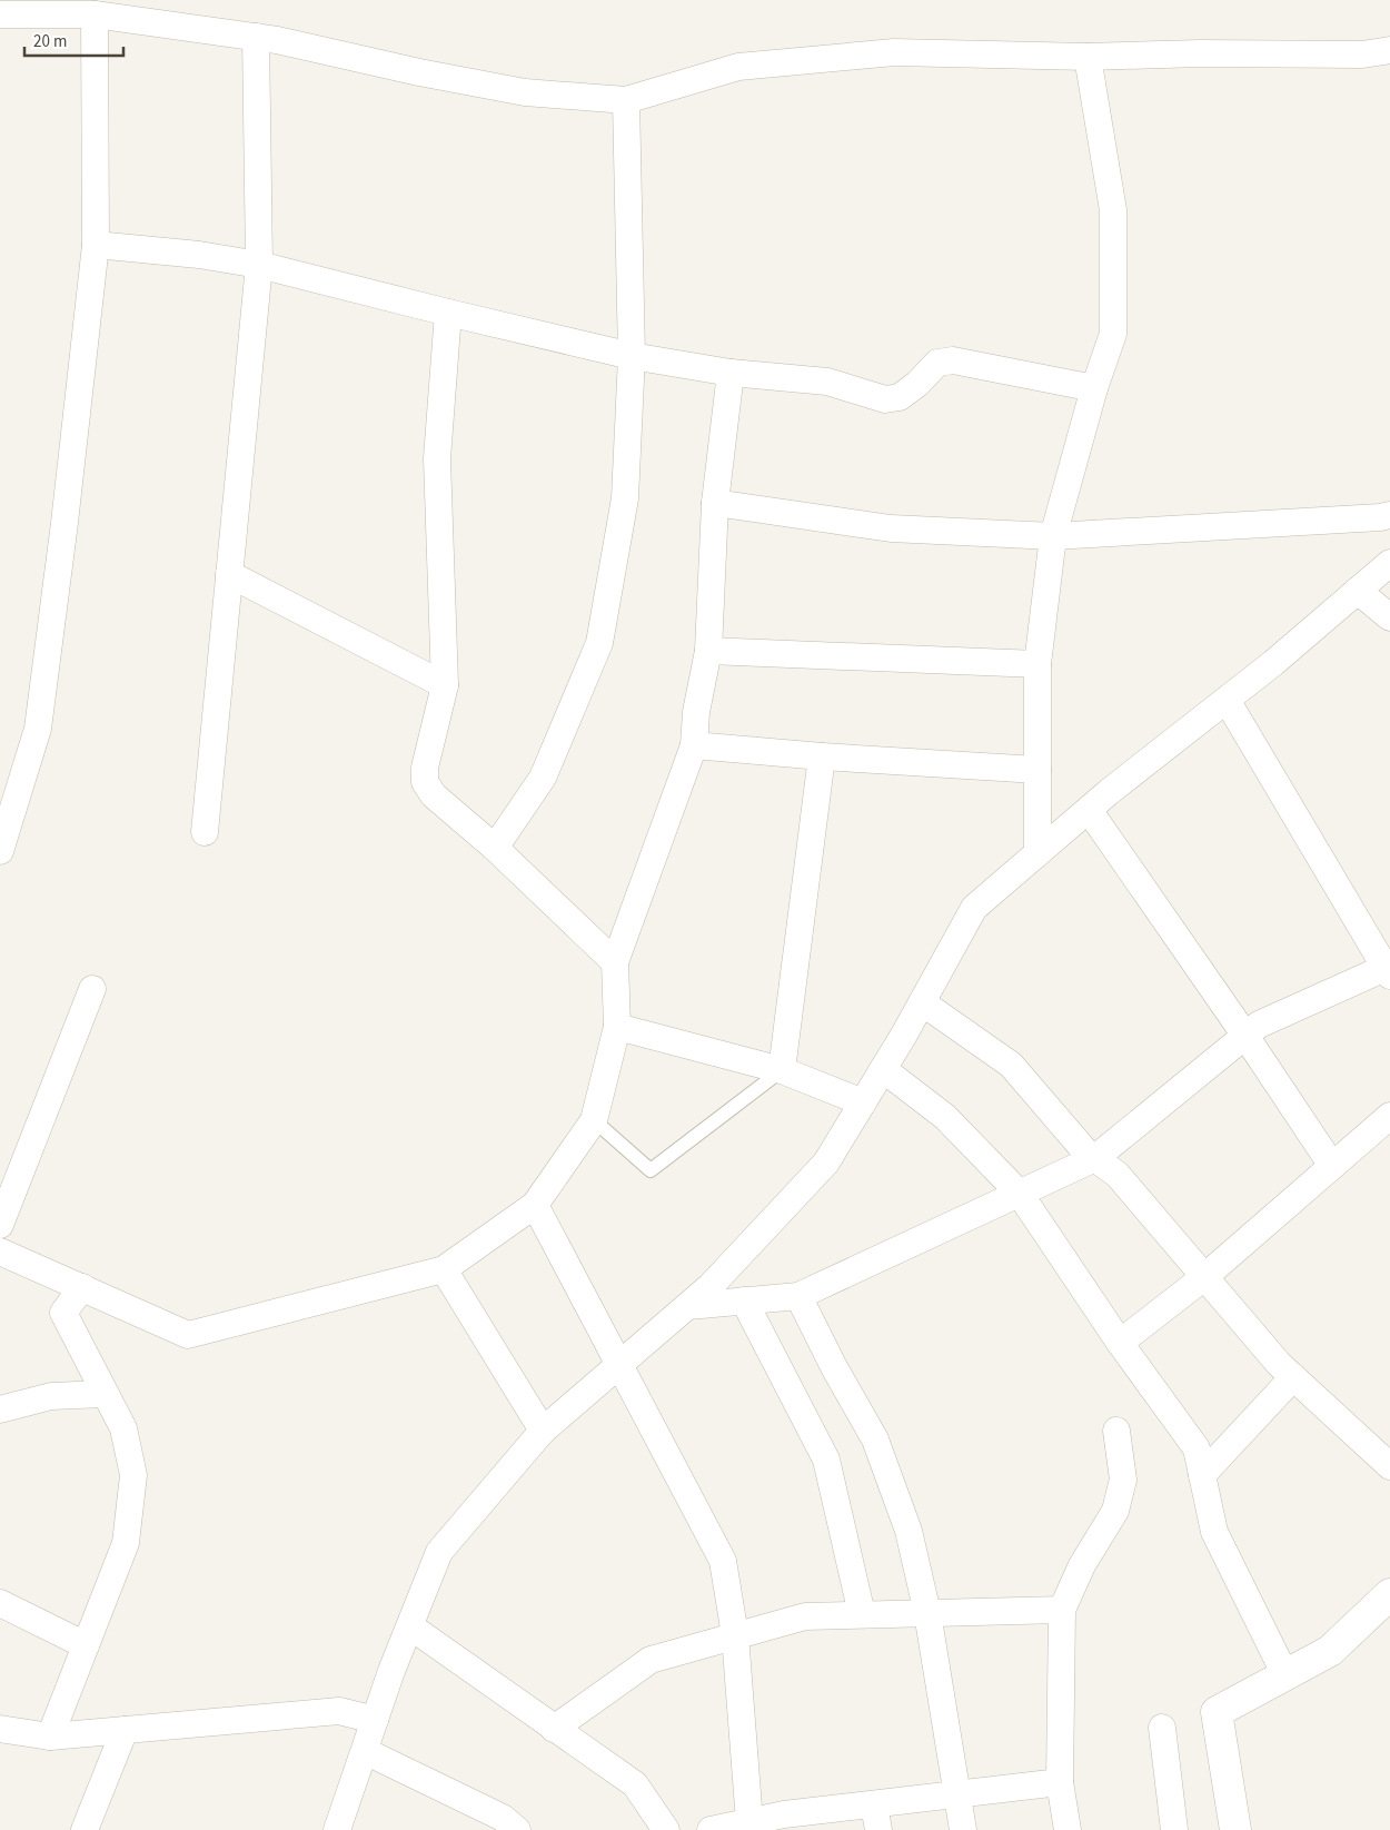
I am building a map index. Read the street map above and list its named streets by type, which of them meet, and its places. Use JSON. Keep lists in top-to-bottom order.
{
  "scale_bar": "20 m"
}
